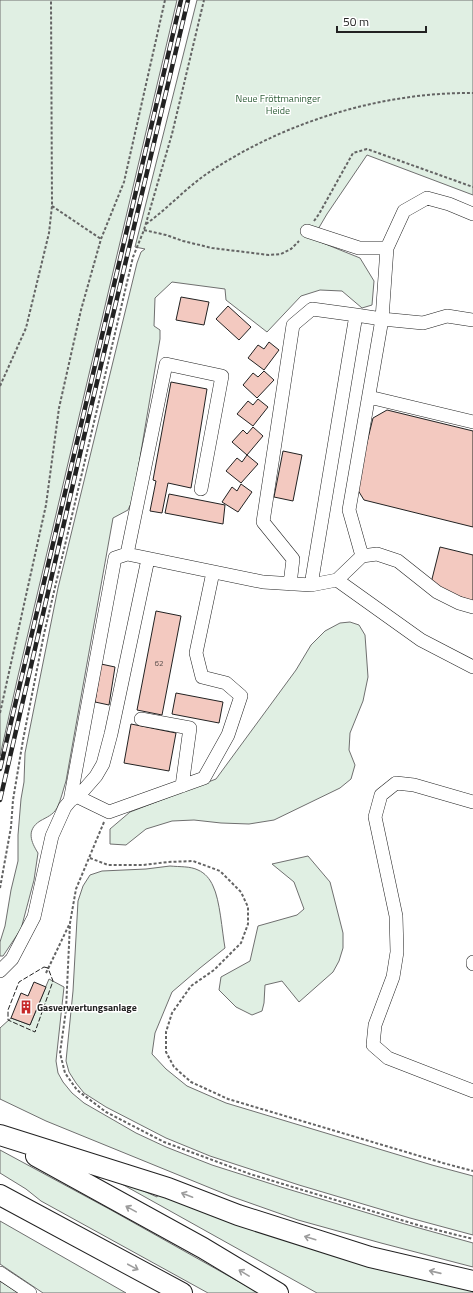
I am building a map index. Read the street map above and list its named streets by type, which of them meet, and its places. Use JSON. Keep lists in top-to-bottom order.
{
  "parks": ["Neue Fröttmaninger Heide"],
  "places": {
    "building": ["Gasverwertungsanlage"]
  },
  "house_numbers": ["62"],
  "scale_bar": "50 m"
}
